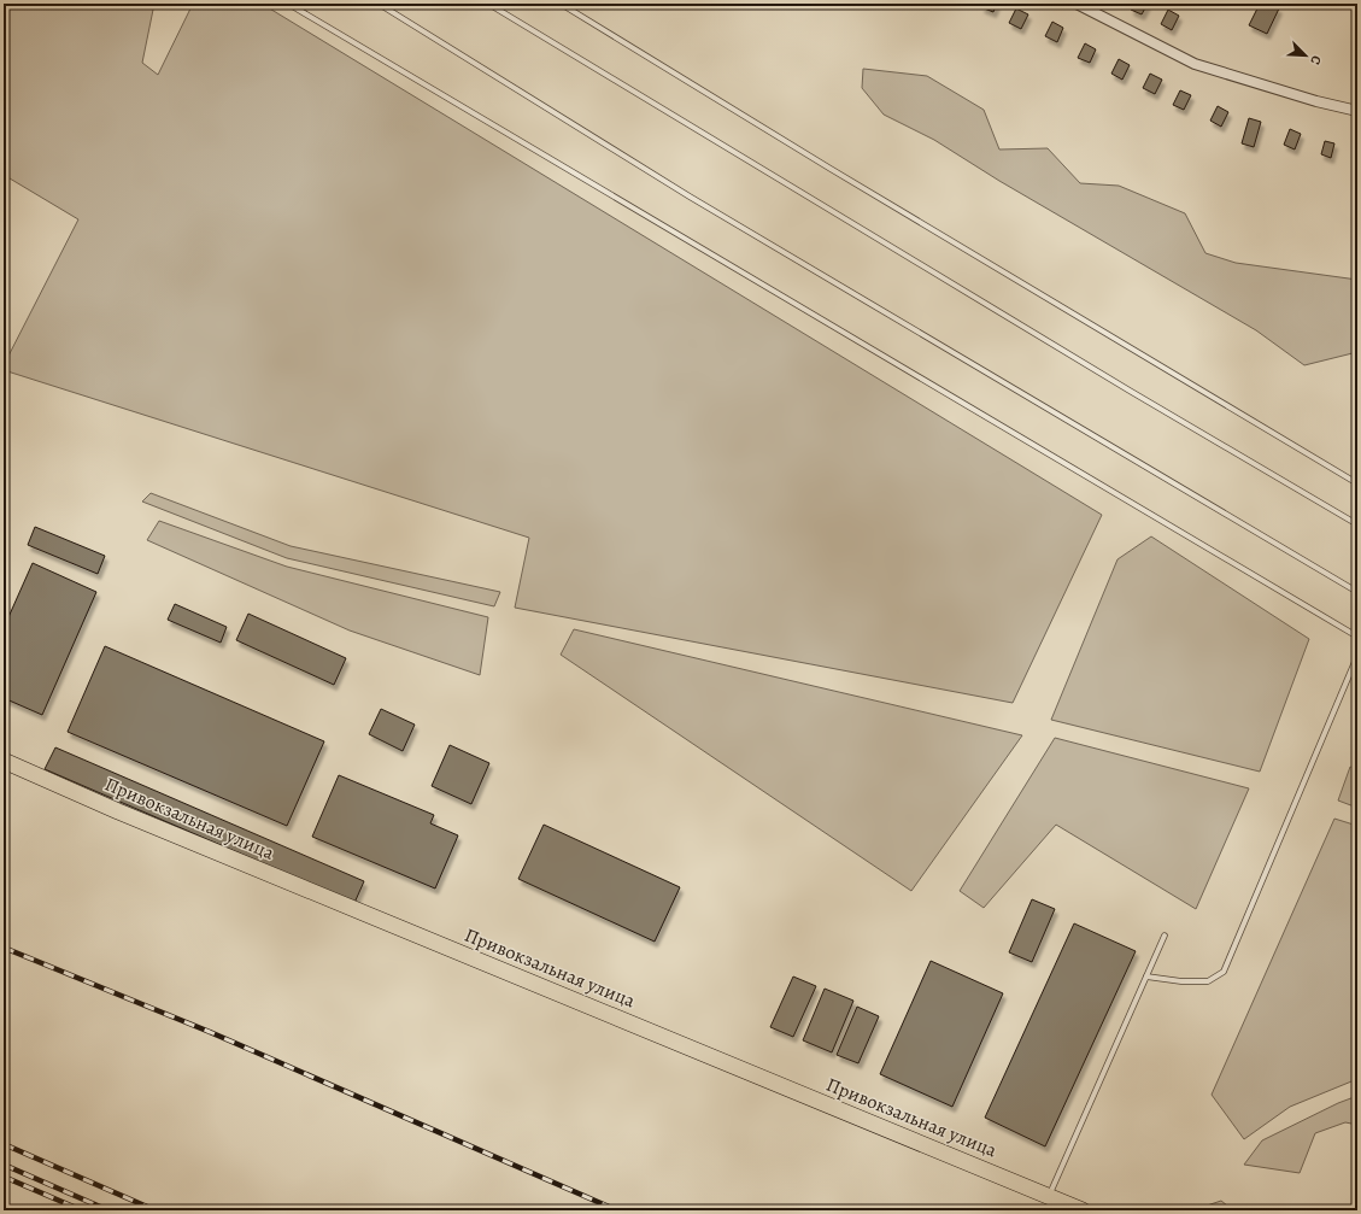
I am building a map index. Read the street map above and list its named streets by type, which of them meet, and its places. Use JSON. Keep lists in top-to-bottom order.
{
  "streets": {
    "main road": ["Привокзальная улица"]
  },
  "north": "bottom right"
}
